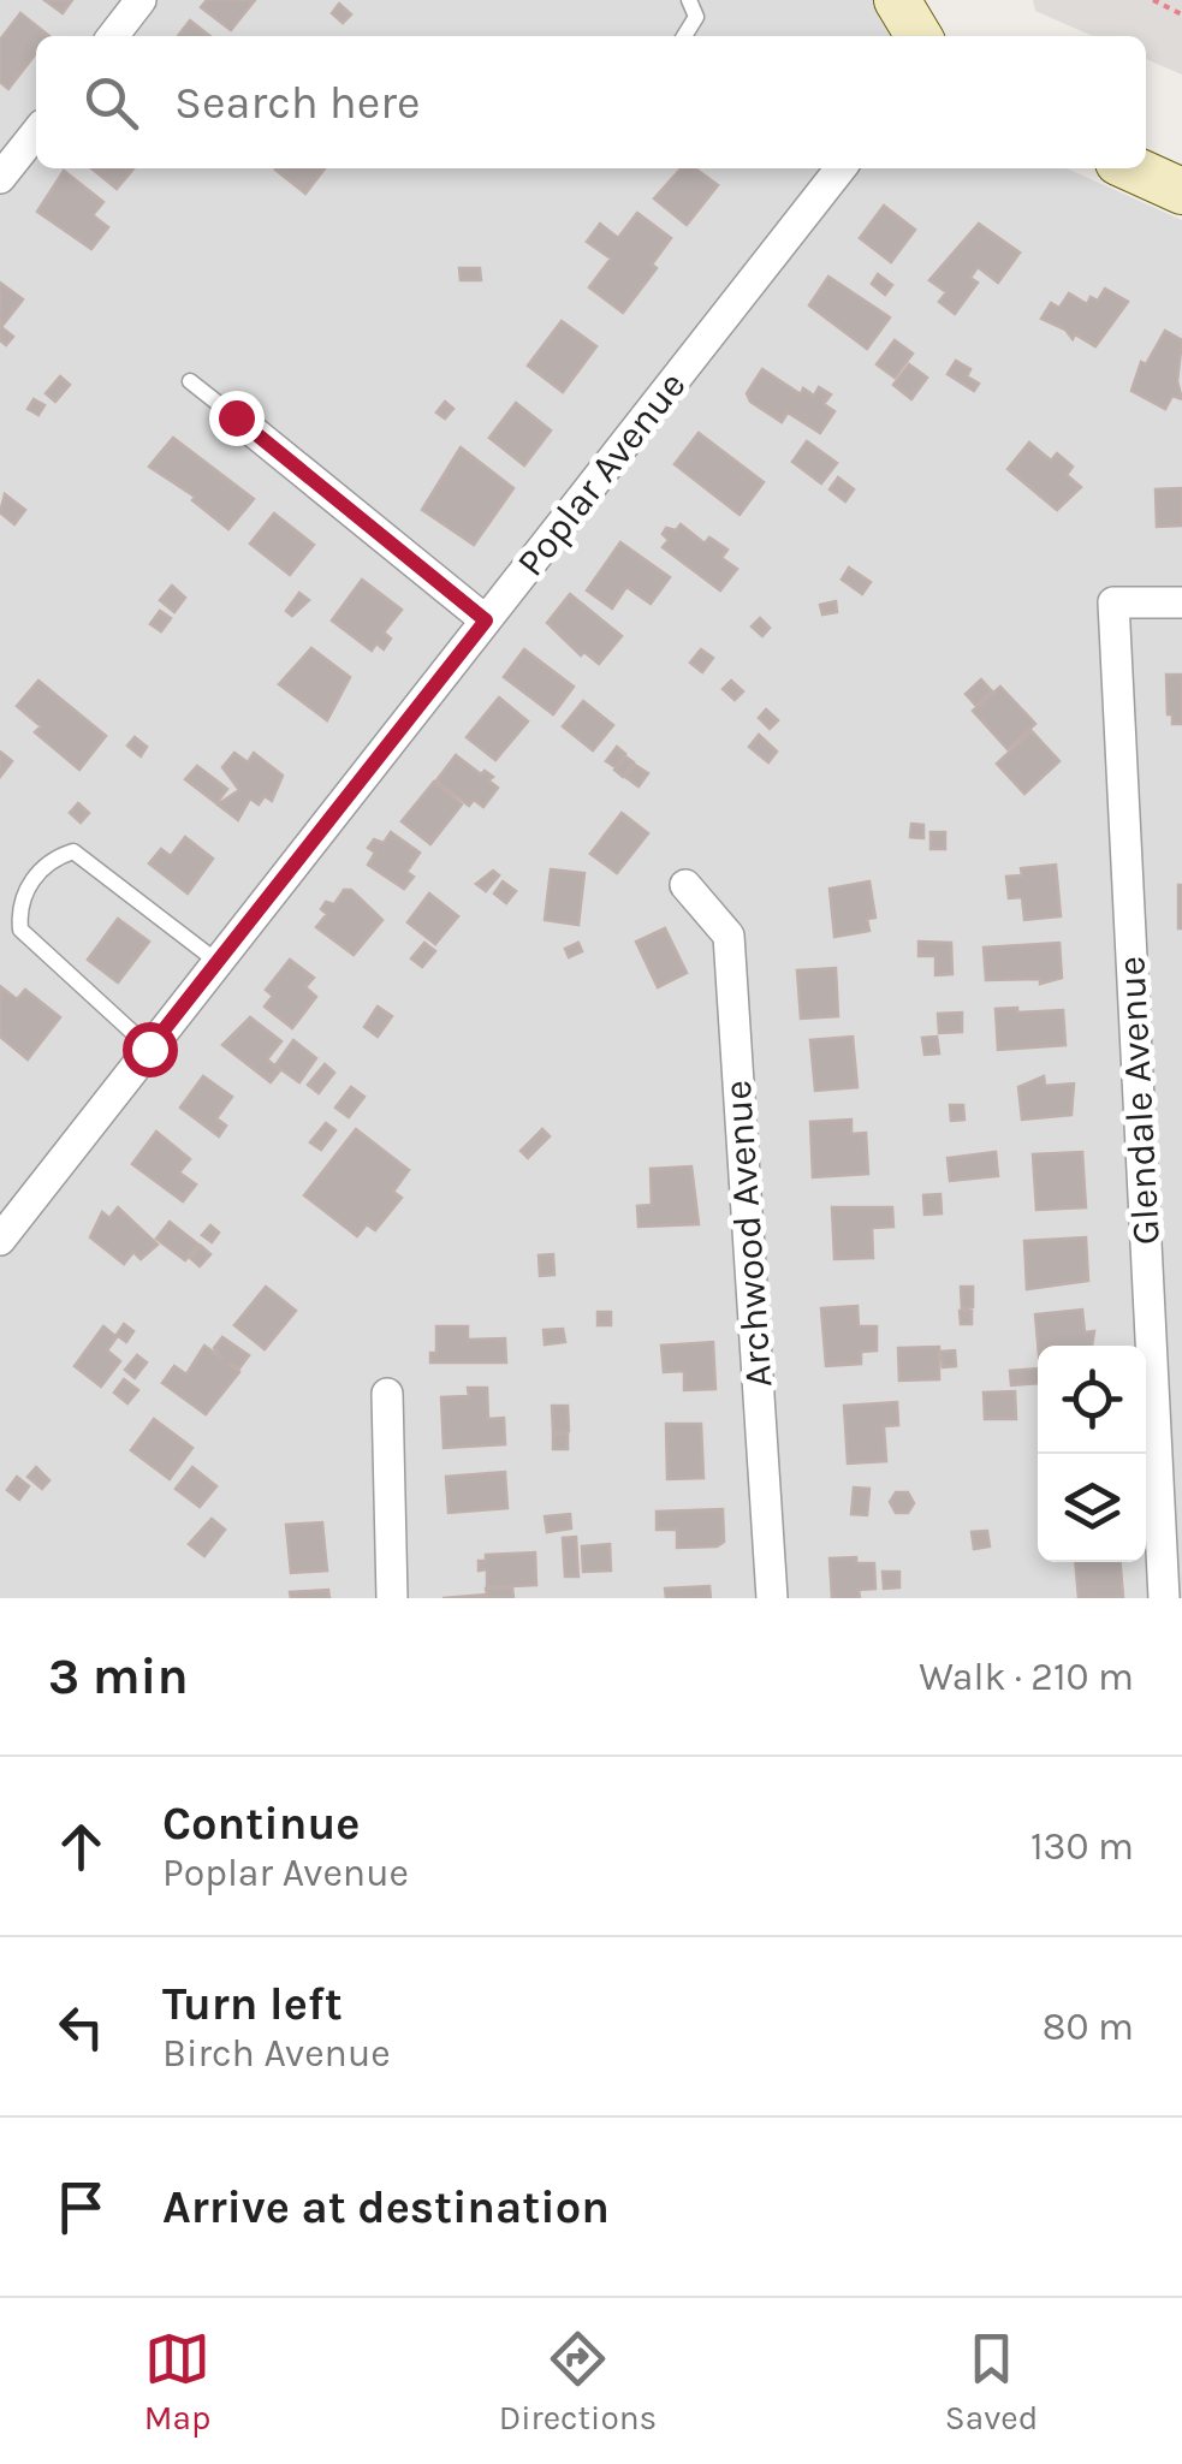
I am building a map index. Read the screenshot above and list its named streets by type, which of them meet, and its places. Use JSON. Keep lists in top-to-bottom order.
{
  "streets": {
    "street": ["Poplar Avenue", "Glendale Avenue", "Archwood Avenue"]
  },
  "page": {
    "search": "Search here",
    "heading": ["3 min", "Walk · 210 m"],
    "list": [
      ["Continue", "Poplar Avenue", "130 m"],
      ["Turn left", "Birch Avenue", "80 m"],
      "Arrive at destination"
    ],
    "nav": ["Map", "Directions", "Saved"]
  }
}
